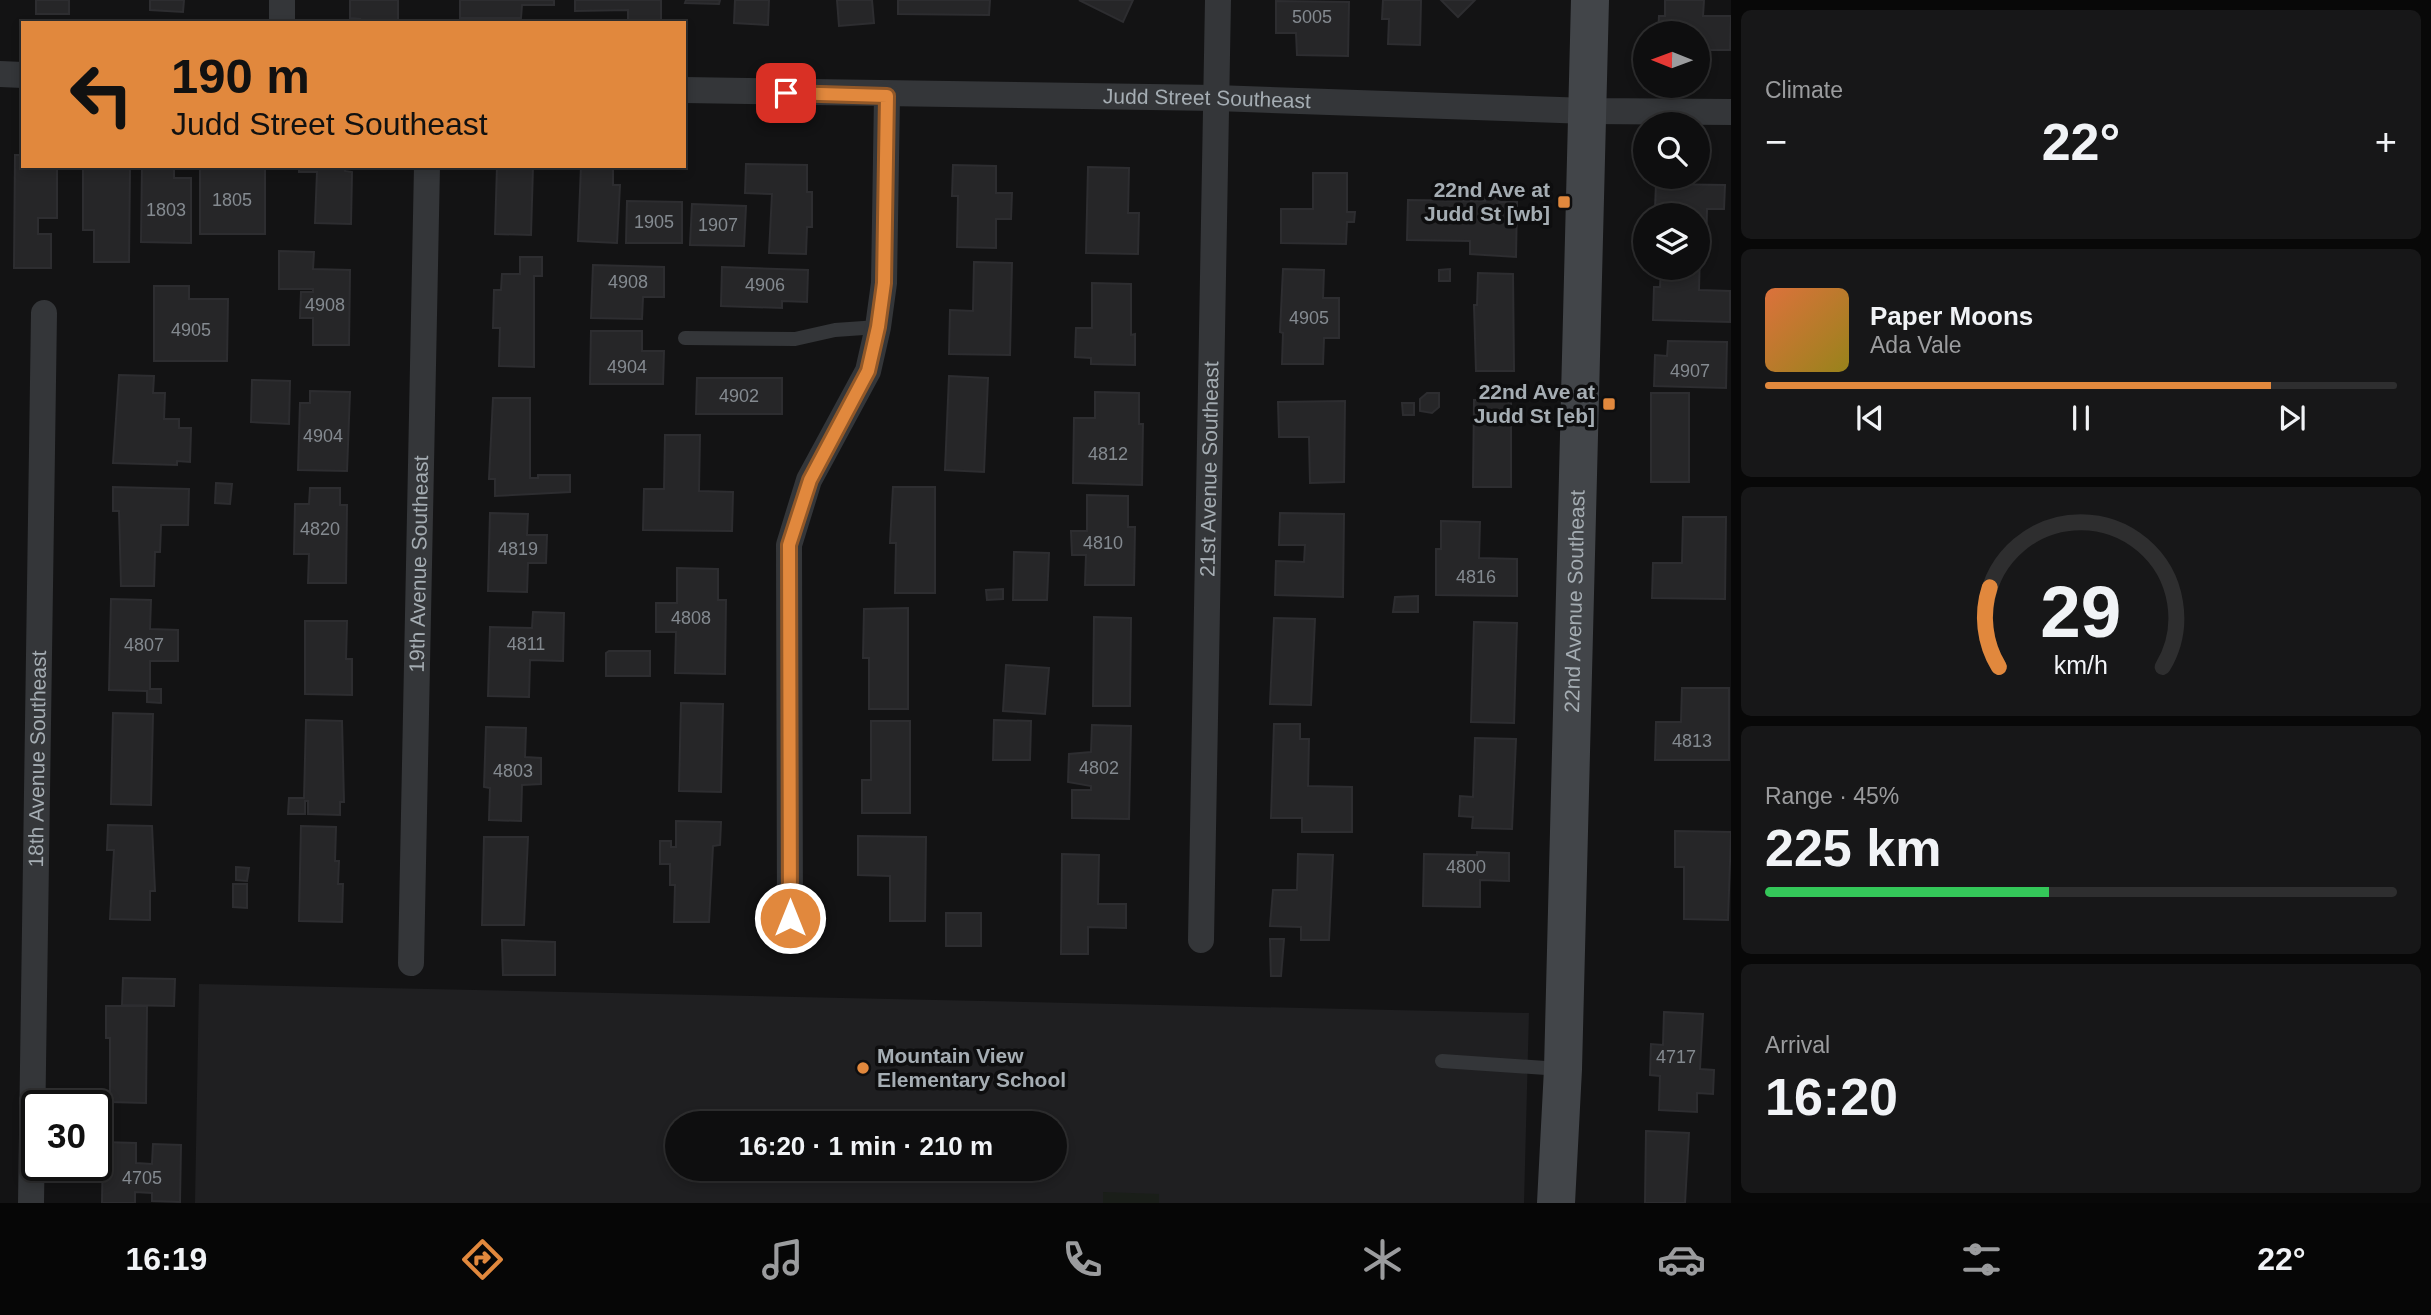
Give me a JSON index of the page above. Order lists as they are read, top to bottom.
{
  "streets": {
    "street": [
      "Judd Street Southeast",
      "21st Avenue Southeast",
      "19th Avenue Southeast",
      "22nd Avenue Southeast",
      "18th Avenue Southeast"
    ]
  },
  "crossings": [
    ["Judd Street Southeast", "21st Avenue Southeast"],
    ["Judd Street Southeast", "22nd Avenue Southeast"]
  ],
  "places": {
    "transit": ["22nd Ave at Judd St [wb]", "22nd Ave at Judd St [eb]"],
    "other": ["Mountain View Elementary School"]
  },
  "house_numbers": [
    "5005",
    "1805",
    "1803",
    "1905",
    "1907",
    "4908",
    "4906",
    "4908",
    "4905",
    "4905",
    "4904",
    "4907",
    "4902",
    "4904",
    "4812",
    "4820",
    "4810",
    "4819",
    "4816",
    "4808",
    "4811",
    "4807",
    "4813",
    "4802",
    "4803",
    "4800",
    "4717",
    "4705"
  ],
  "north": "left",
  "page": {
    "tile": [
      "Climate",
      ["Range · 45%", "225 km"],
      ["Arrival", "16:20"]
    ],
    "turn": ["190 m", "Judd Street Southeast"],
    "heat": ["−", "22°", "+"],
    "song": ["Paper Moons", "Ada Vale"],
    "limit": "30",
    "trip": "16:20 · 1 min · 210 m",
    "tabs": ["16:19", "22°"],
    "gauge": ["29", "km/h"]
  }
}
